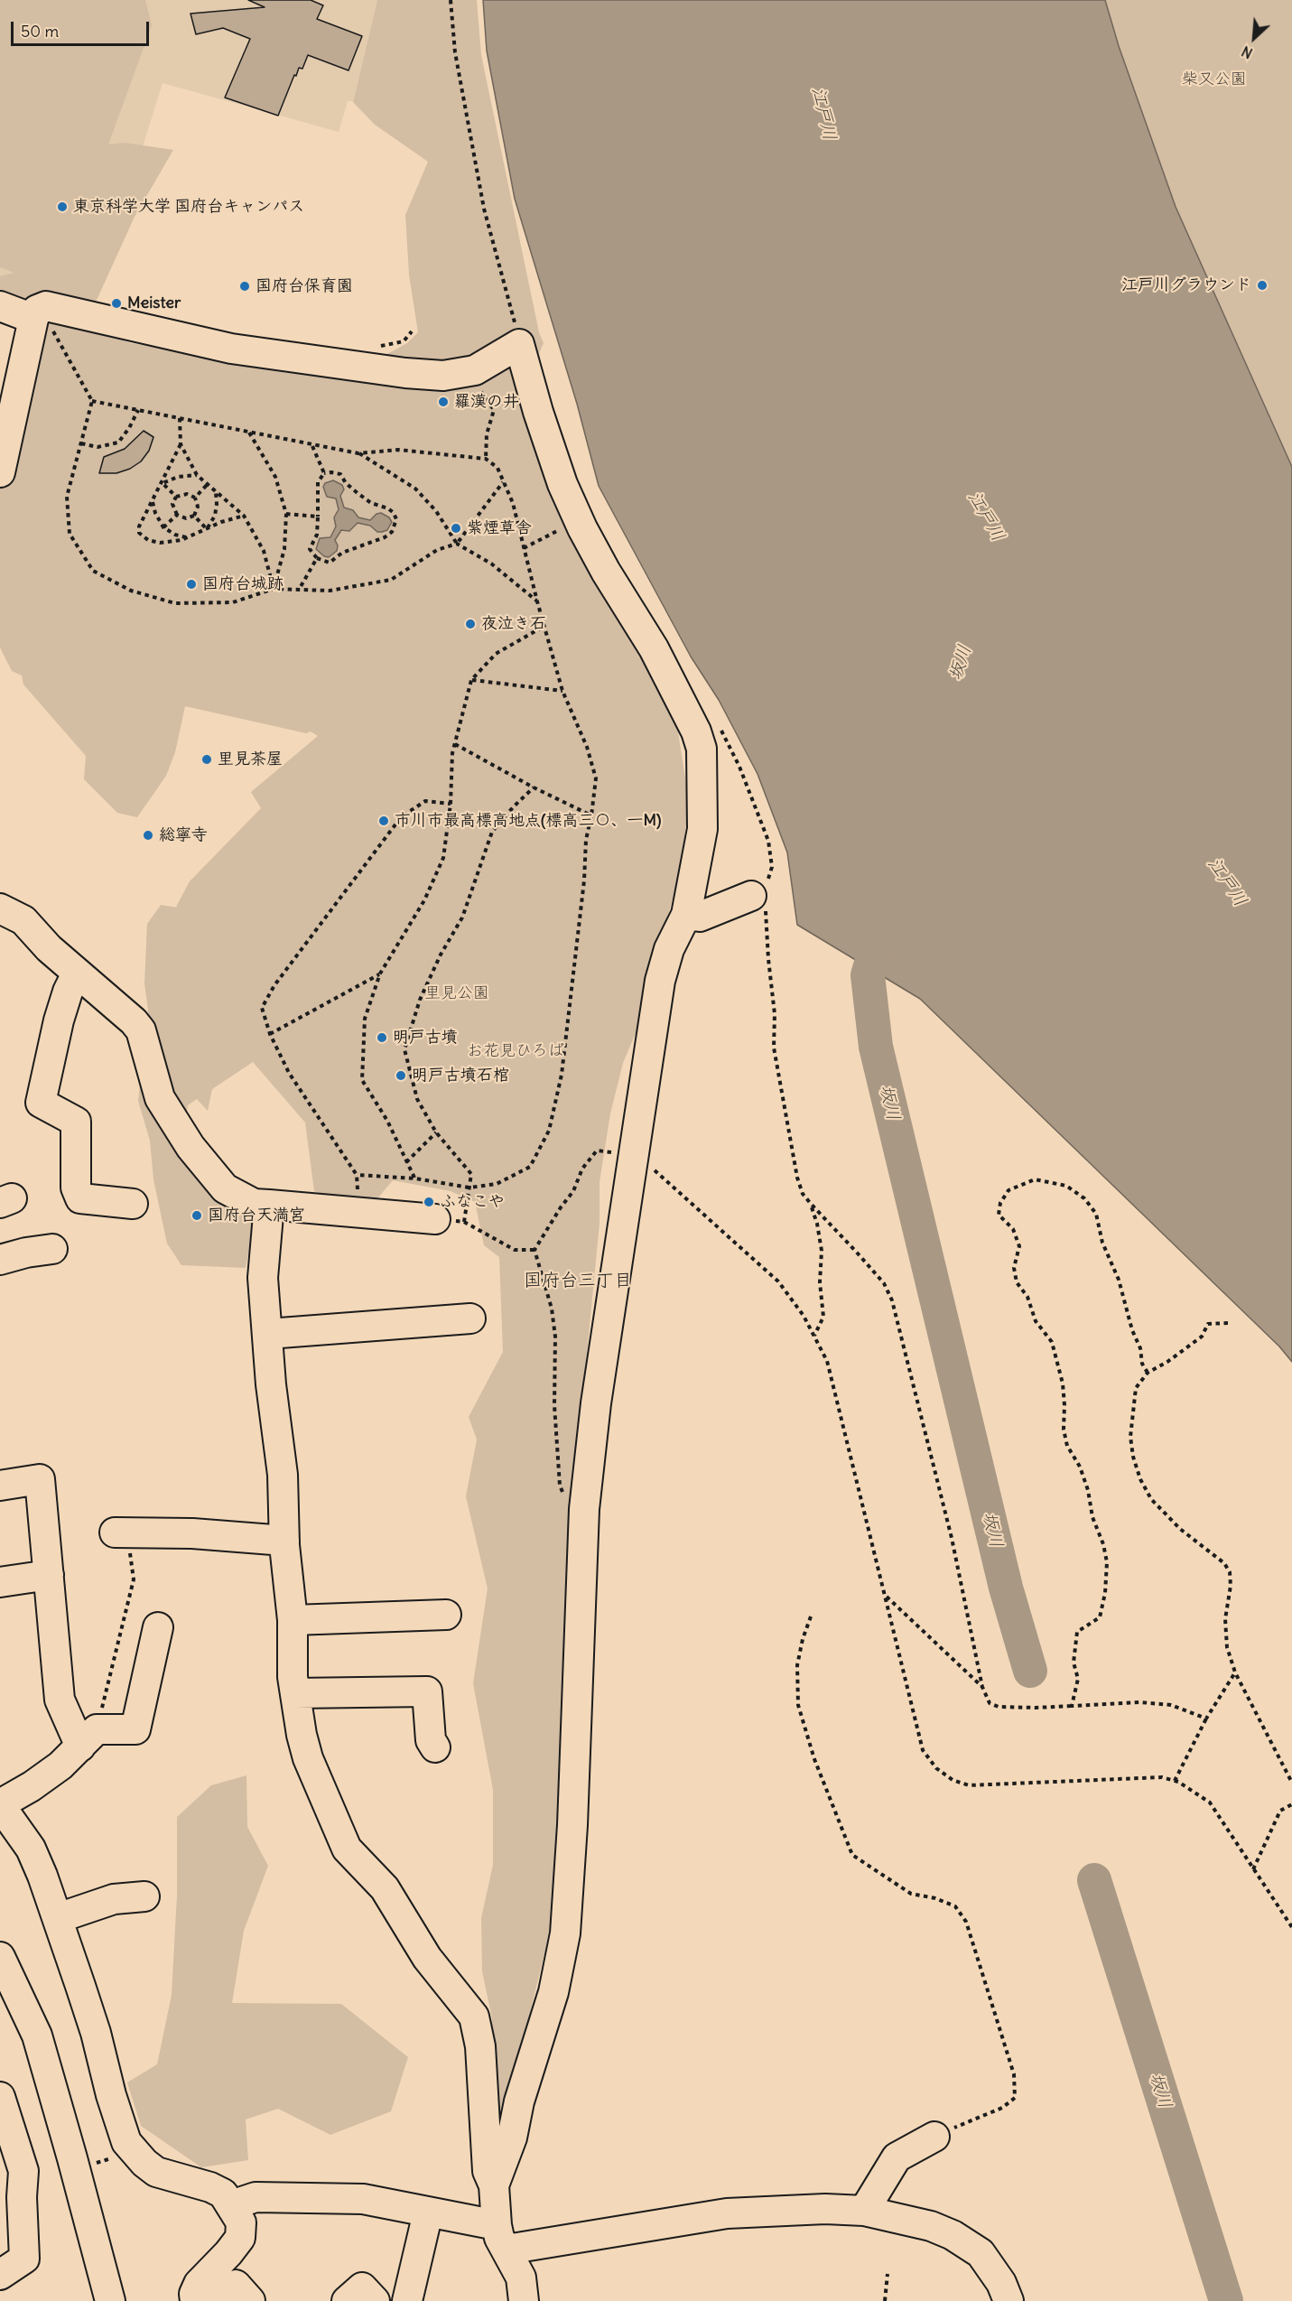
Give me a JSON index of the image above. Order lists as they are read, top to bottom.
{
  "districts": ["国府台三丁目"],
  "water": ["江戸川", "坂川"],
  "parks": ["柴又公園", "里見公園", "お花見ひろば"],
  "places": [
    "東京科学大学 国府台キャンパス",
    "江戸川グラウンド",
    "国府台保育園",
    "Meister",
    "羅漢の井",
    "紫煙草舎",
    "国府台城跡",
    "夜泣き石",
    "里見茶屋",
    "市川市最高標高地点(標高三〇、一M)",
    "総寧寺",
    "明戸古墳",
    "明戸古墳石棺",
    "ふなこや",
    "国府台天満宮"
  ],
  "scale_bar": "50 m",
  "north": "bottom left"
}
